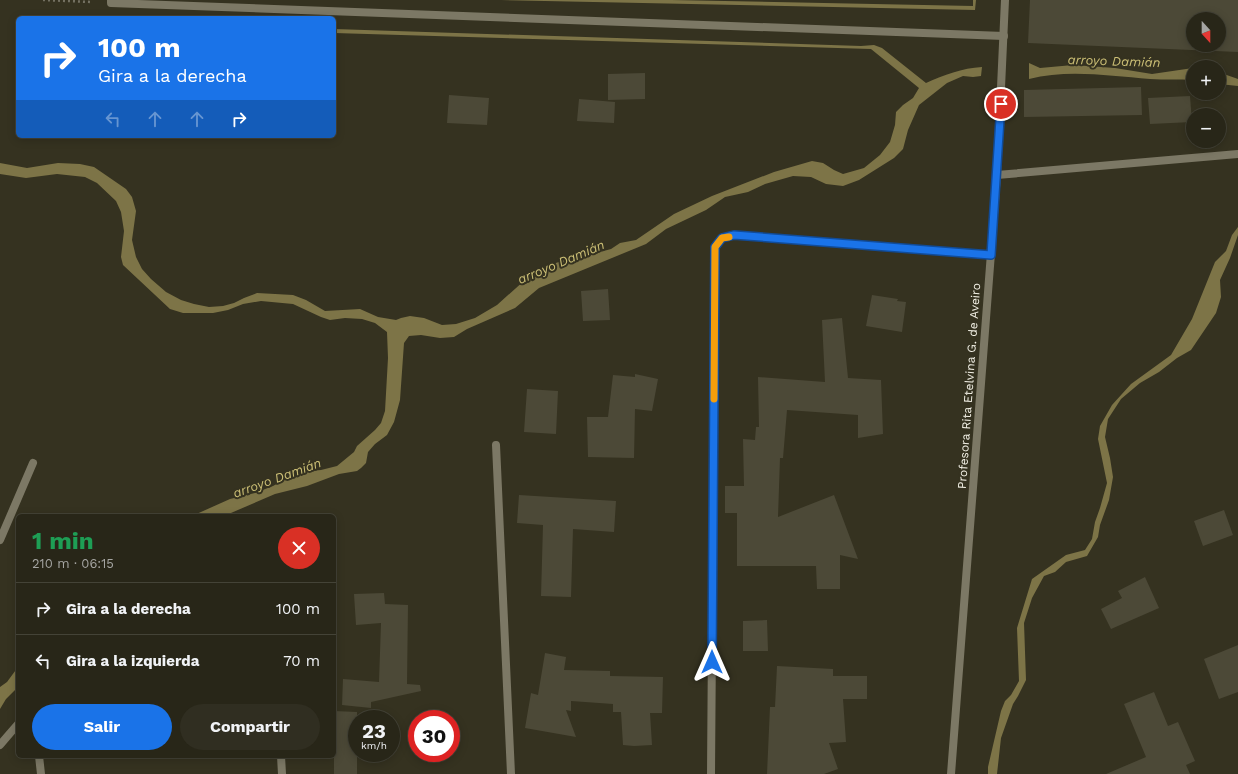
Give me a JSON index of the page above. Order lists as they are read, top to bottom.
{
  "streets": {
    "street": ["Profesora Rita Etelvina G. de Aveiro"]
  },
  "water": ["arroyo Damián"],
  "north": "bottom",
  "page": {
    "map_buttons": ["+", "−"],
    "turn": ["100 m", "Gira a la derecha"],
    "heading": ["1 min", "210 m · 06:15"],
    "list": [
      {
        "name": "Gira a la derecha",
        "value": "100 m"
      },
      {
        "name": "Gira a la izquierda",
        "value": "70 m"
      }
    ],
    "buttons": ["Salir", "Compartir"],
    "speed": "23 km/h",
    "limit": "30"
  }
}
